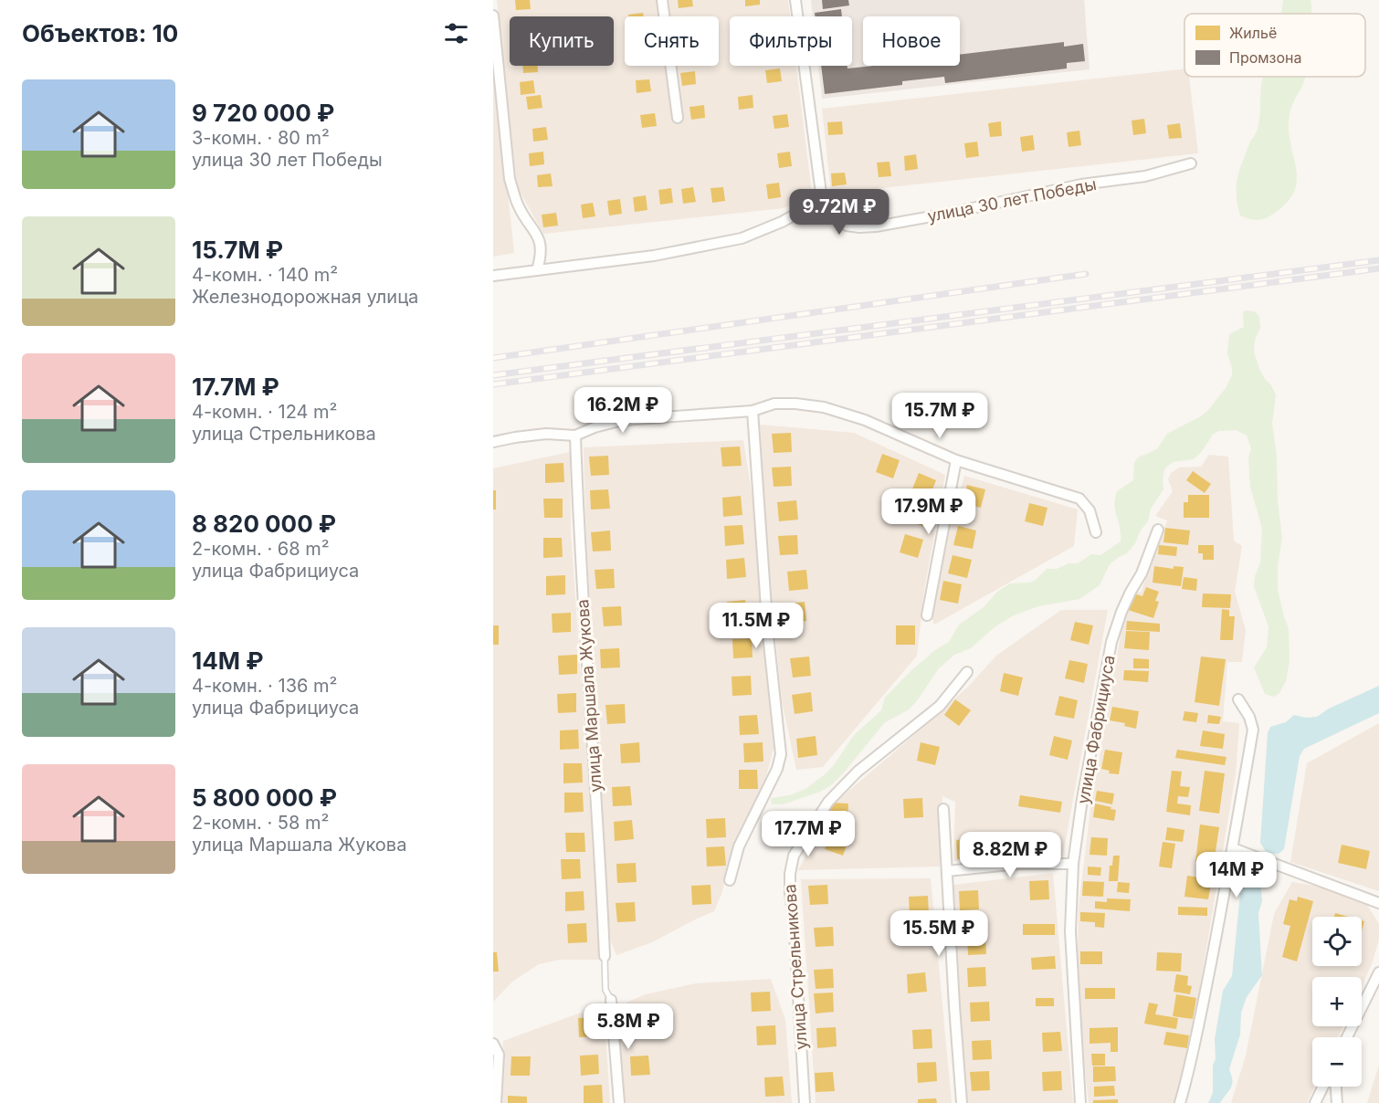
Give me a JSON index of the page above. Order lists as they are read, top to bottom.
{
  "streets": {
    "street": [
      "улица 30 лет Победы",
      "улица Маршала Жукова",
      "улица Фабрициуса",
      "улица Стрельникова"
    ]
  },
  "legend": ["Жильё", "Промзона"],
  "page": {
    "heading": "Объектов: 10",
    "chip": [
      "Купить",
      "Снять",
      "Фильтры",
      "Новое"
    ],
    "list": [
      {
        "name": "9 720 000 ₽",
        "note": "3-комн. · 80 m² · улица 30 лет Победы"
      },
      {
        "name": "15.7M ₽",
        "note": "4-комн. · 140 m² · Железнодорожная улица"
      },
      {
        "name": "17.7M ₽",
        "note": "4-комн. · 124 m² · улица Стрельникова"
      },
      {
        "name": "8 820 000 ₽",
        "note": "2-комн. · 68 m² · улица Фабрициуса"
      },
      {
        "name": "14M ₽",
        "note": "4-комн. · 136 m² · улица Фабрициуса"
      },
      {
        "name": "5 800 000 ₽",
        "note": "2-комн. · 58 m² · улица Маршала Жукова"
      }
    ],
    "price": [
      "9.72M ₽",
      "16.2M ₽",
      "15.7M ₽",
      "17.9M ₽",
      "11.5M ₽",
      "17.7M ₽",
      "8.82M ₽",
      "14M ₽",
      "15.5M ₽",
      "5.8M ₽"
    ],
    "map_buttons": ["+", "−"]
  }
}
